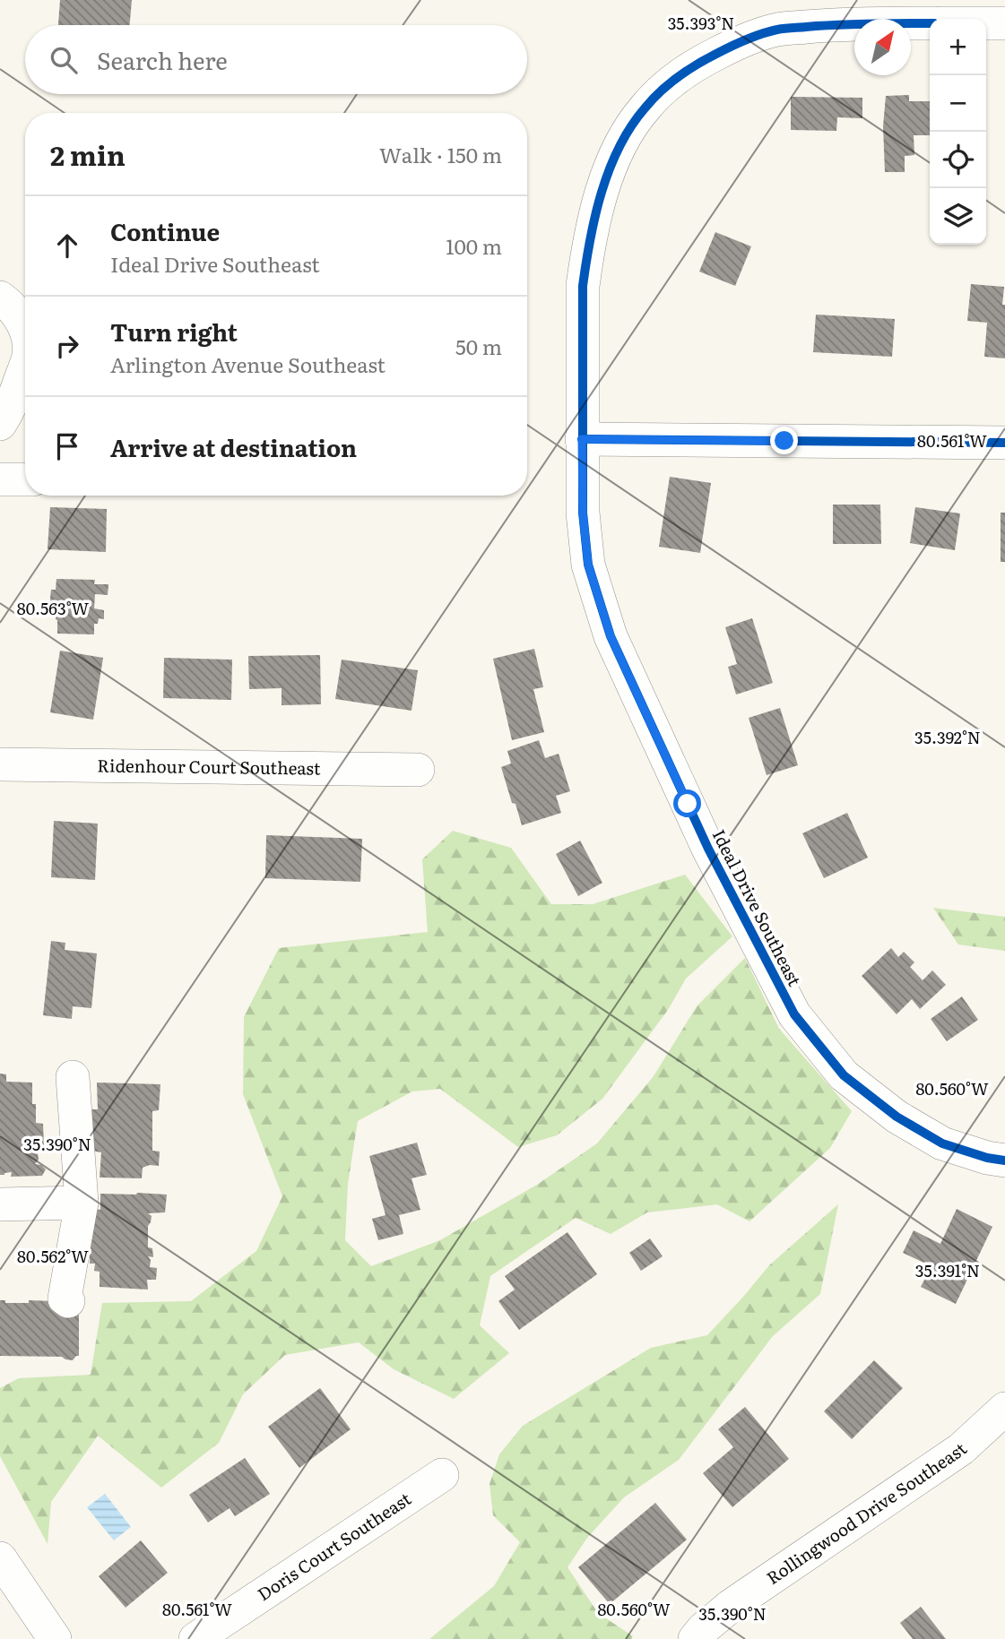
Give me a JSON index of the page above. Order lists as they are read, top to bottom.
{
  "streets": {
    "street": [
      "Ridenhour Court Southeast",
      "Ideal Drive Southeast",
      "Rollingwood Drive Southeast",
      "Doris Court Southeast"
    ]
  },
  "north": "top right",
  "page": {
    "map_buttons": ["+", "−"],
    "search": "Search here",
    "heading": ["2 min", "Walk · 150 m"],
    "list": [
      ["Continue", "Ideal Drive Southeast", "100 m"],
      ["Turn right", "Arlington Avenue Southeast", "50 m"],
      "Arrive at destination"
    ]
  },
  "coordinates": [
    "35.393°N",
    "80.561°W",
    "80.563°W",
    "35.392°N",
    "80.560°W",
    "35.390°N",
    "80.562°W",
    "35.391°N"
  ]
}
